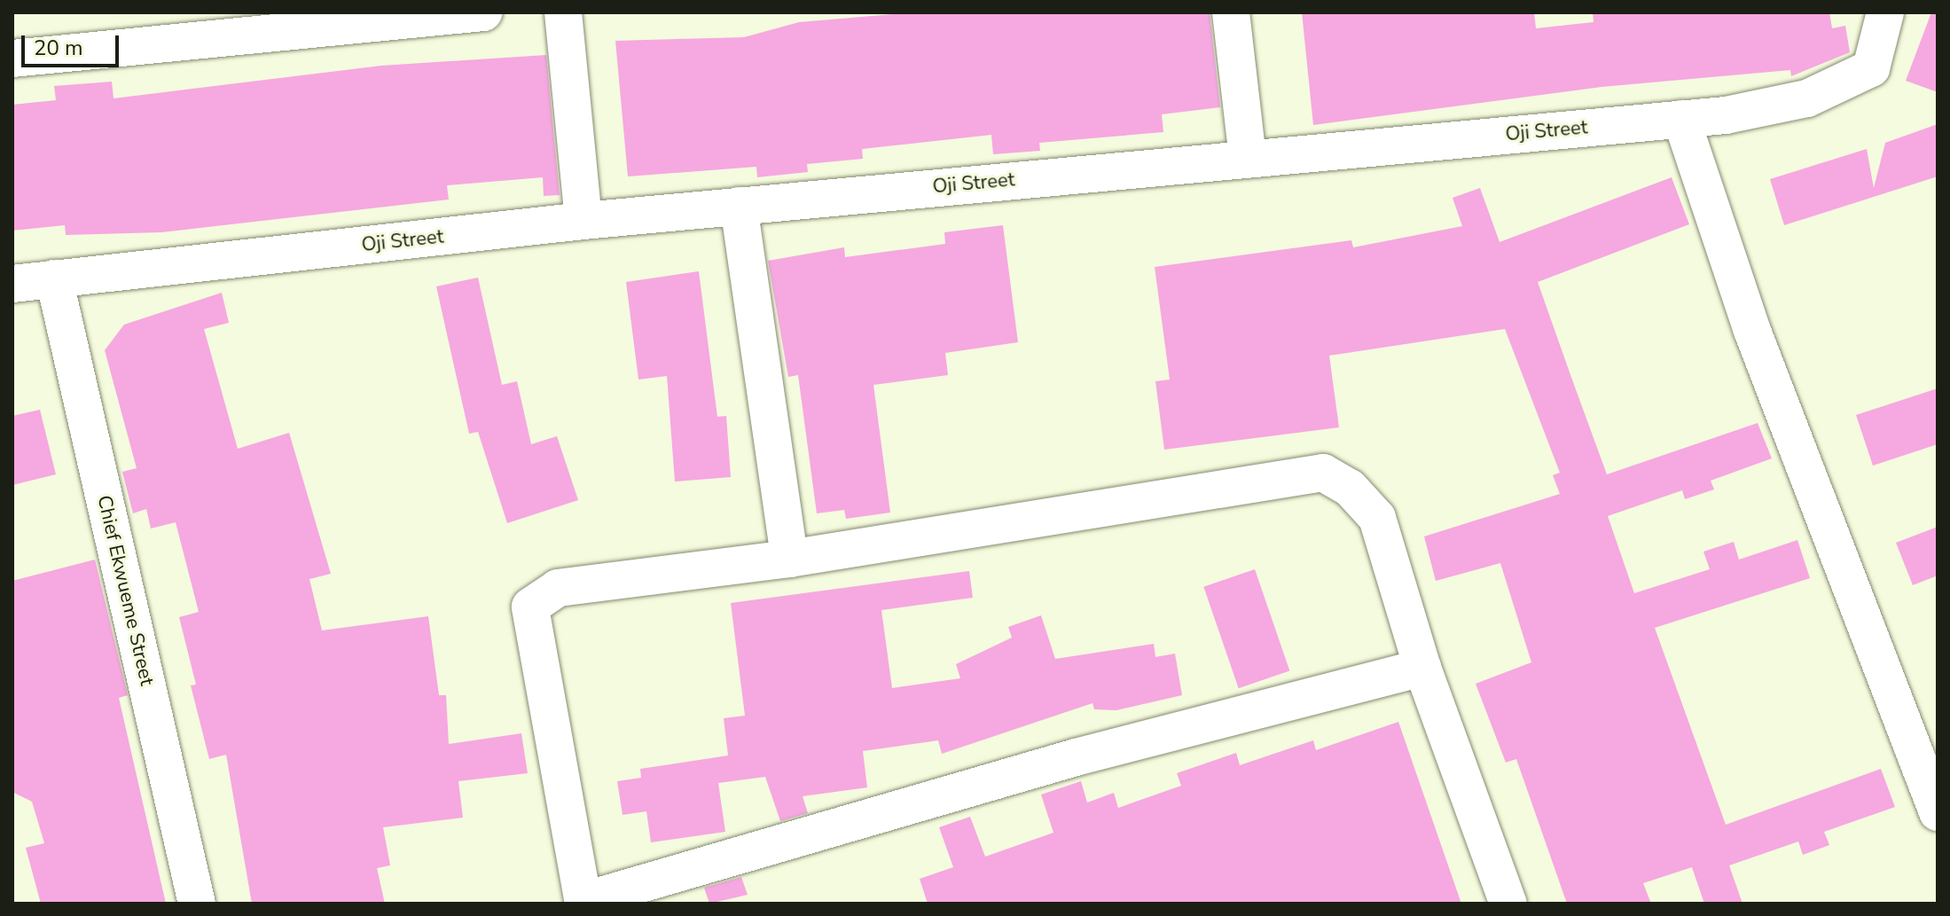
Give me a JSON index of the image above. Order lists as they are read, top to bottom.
{
  "streets": {
    "street": ["Oji Street", "Chief Ekwueme Street"]
  },
  "crossings": [
    ["Oji Street", "Chief Ekwueme Street"]
  ],
  "scale_bar": "20 m"
}
